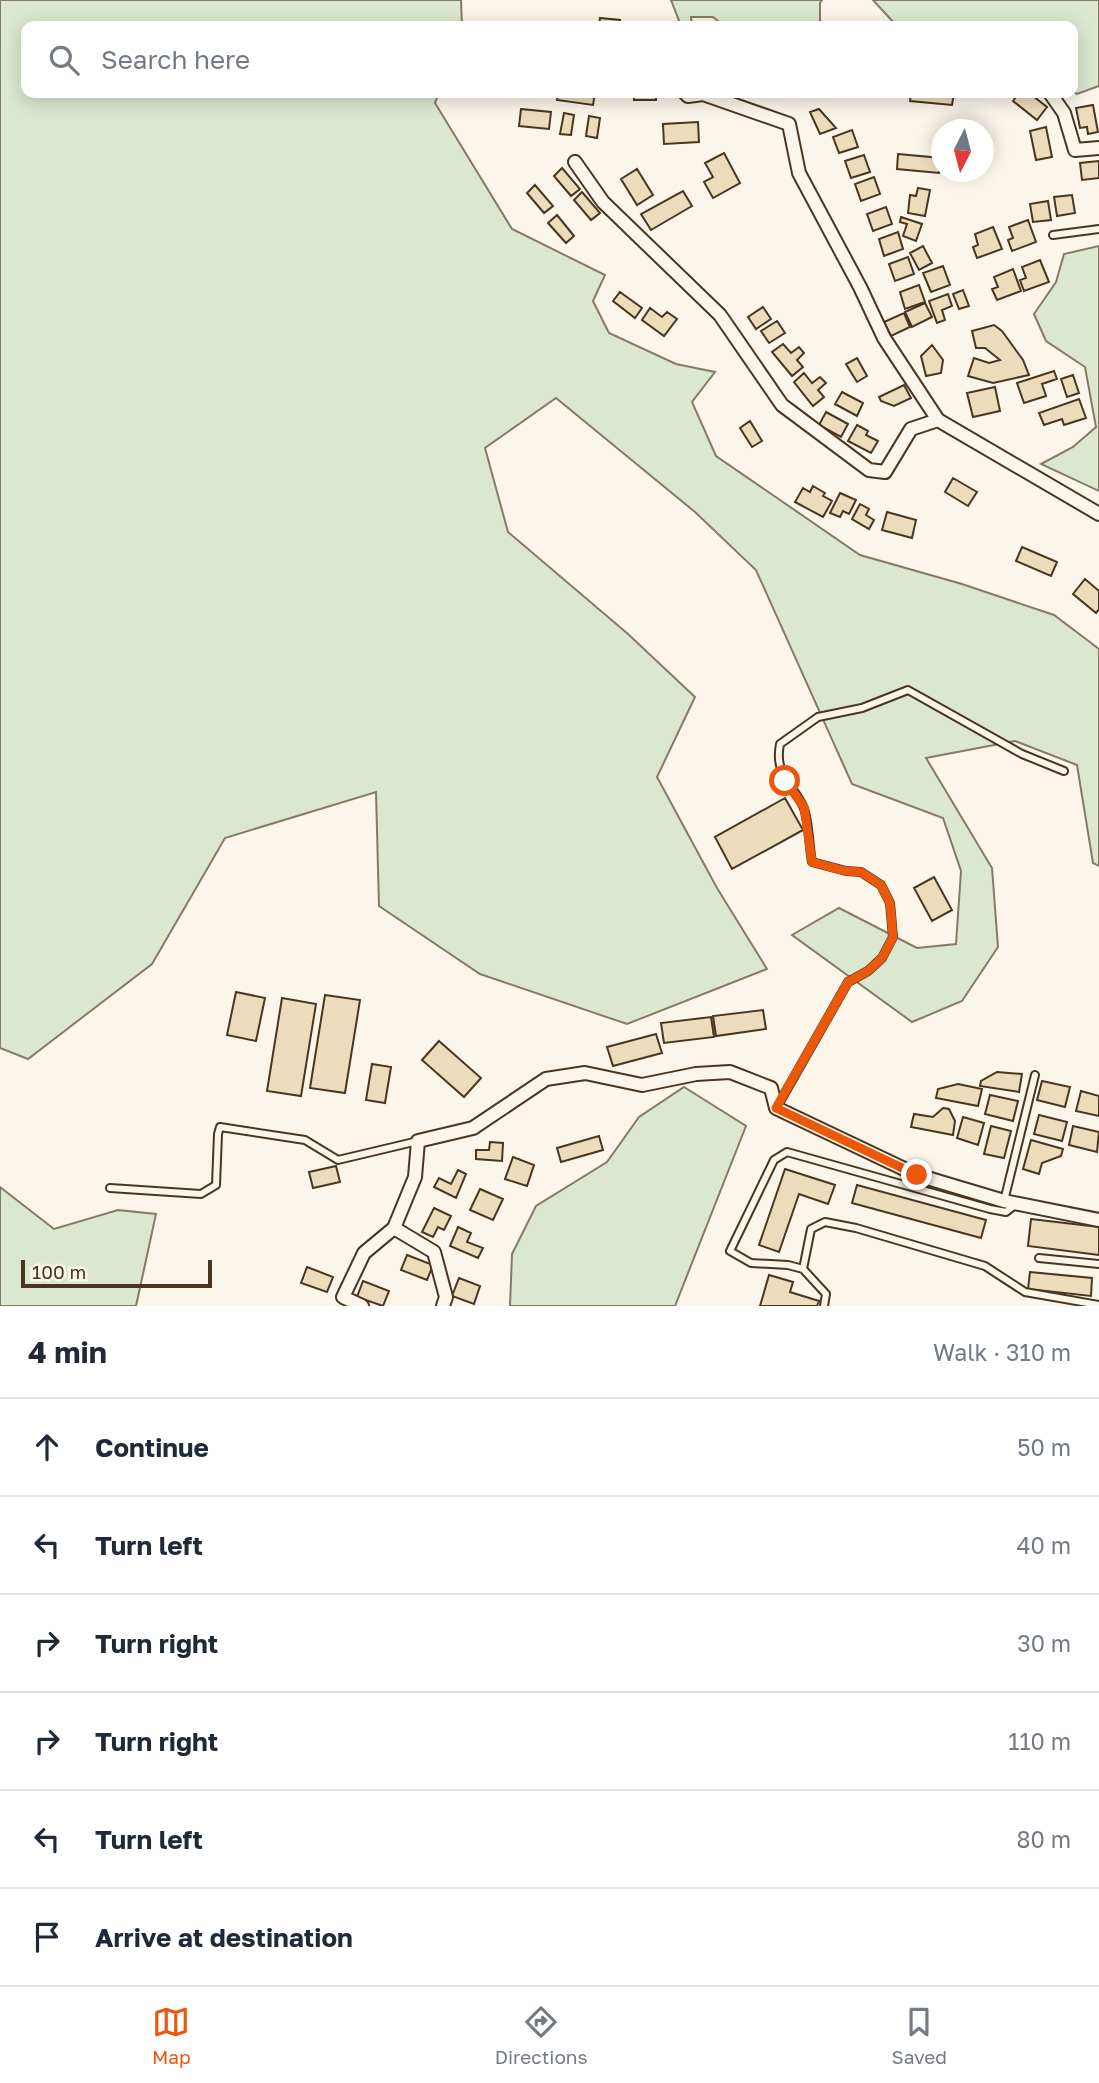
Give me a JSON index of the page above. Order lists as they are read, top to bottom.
{
  "scale_bar": "100 m",
  "north": "bottom",
  "page": {
    "search": "Search here",
    "scale": "100 m",
    "heading": ["4 min", "Walk · 310 m"],
    "list": [
      ["Continue", "50 m"],
      ["Turn left", "40 m"],
      ["Turn right", "30 m"],
      ["Turn right", "110 m"],
      ["Turn left", "80 m"],
      "Arrive at destination"
    ],
    "nav": ["Map", "Directions", "Saved"]
  }
}
